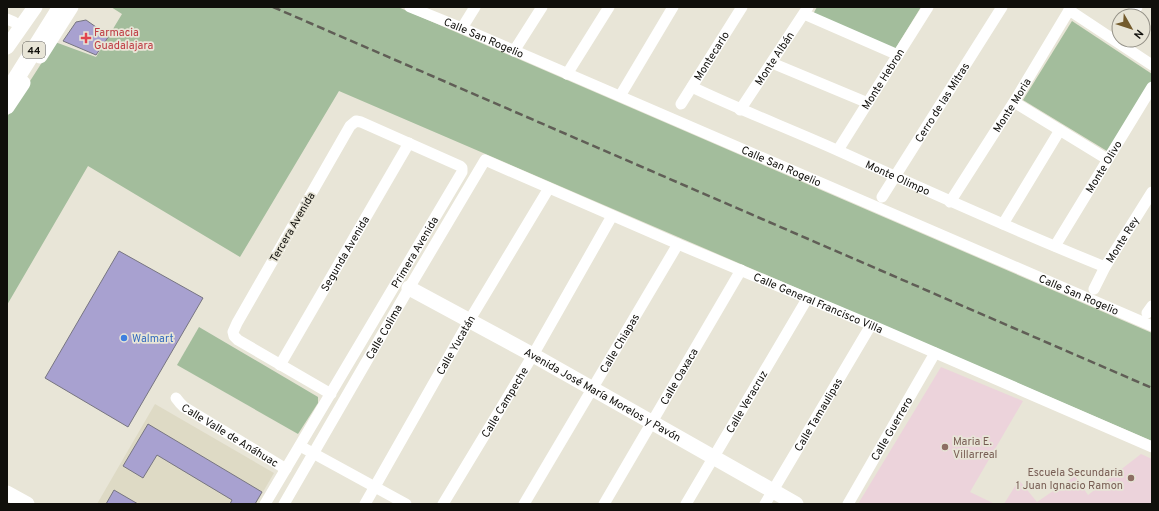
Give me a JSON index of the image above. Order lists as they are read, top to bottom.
{
  "streets": {
    "main road": ["44"],
    "street": [
      "Calle San Rogelio",
      "Montecarlo",
      "Monte Albán",
      "Monte Hebron",
      "Cerro de las Mitras",
      "Monte Moria",
      "Monte Olivo",
      "Monte Olimpo",
      "Tercera Avenida",
      "Monte Rey",
      "Primera Avenida",
      "Segunda Avenida",
      "Calle General Francisco Villa",
      "Calle Colima",
      "Calle Chiapas",
      "Calle Yucatán",
      "Calle Oaxaca",
      "Avenida José María Morelos y Pavón",
      "Calle Veracruz",
      "Calle Campeche",
      "Calle Tamaulipas",
      "Calle Guerrero",
      "Calle Valle de Anáhuac"
    ]
  },
  "crossings": [
    ["Montecarlo", "Monte Olimpo"],
    ["Monte Albán", "Monte Olimpo"],
    ["Monte Hebron", "Monte Olimpo"],
    ["Cerro de las Mitras", "Monte Olimpo"],
    ["Monte Moria", "Monte Olimpo"],
    ["Monte Olivo", "Monte Olimpo"],
    ["Monte Olimpo", "Monte Rey"],
    ["Tercera Avenida", "Primera Avenida"],
    ["Tercera Avenida", "Segunda Avenida"],
    ["Primera Avenida", "Segunda Avenida"],
    ["Primera Avenida", "Calle Valle de Anáhuac"],
    ["Calle General Francisco Villa", "Calle Colima"],
    ["Calle General Francisco Villa", "Calle Chiapas"],
    ["Calle General Francisco Villa", "Calle Yucatán"],
    ["Calle General Francisco Villa", "Calle Oaxaca"],
    ["Calle General Francisco Villa", "Calle Veracruz"],
    ["Calle General Francisco Villa", "Calle Campeche"],
    ["Calle General Francisco Villa", "Calle Tamaulipas"],
    ["Calle General Francisco Villa", "Calle Guerrero"],
    ["Calle Colima", "Avenida José María Morelos y Pavón"],
    ["Calle Chiapas", "Avenida José María Morelos y Pavón"],
    ["Calle Yucatán", "Avenida José María Morelos y Pavón"],
    ["Calle Oaxaca", "Avenida José María Morelos y Pavón"],
    ["Avenida José María Morelos y Pavón", "Calle Veracruz"],
    ["Avenida José María Morelos y Pavón", "Calle Campeche"],
    ["Avenida José María Morelos y Pavón", "Calle Tamaulipas"]
  ],
  "places": {
    "health": ["Farmacia Guadalajara"],
    "other": ["Walmart", "Maria E. Villarreal", "Escuela Secundaria 1 Juan Ignacio Ramon"]
  },
  "north": "bottom right"
}
